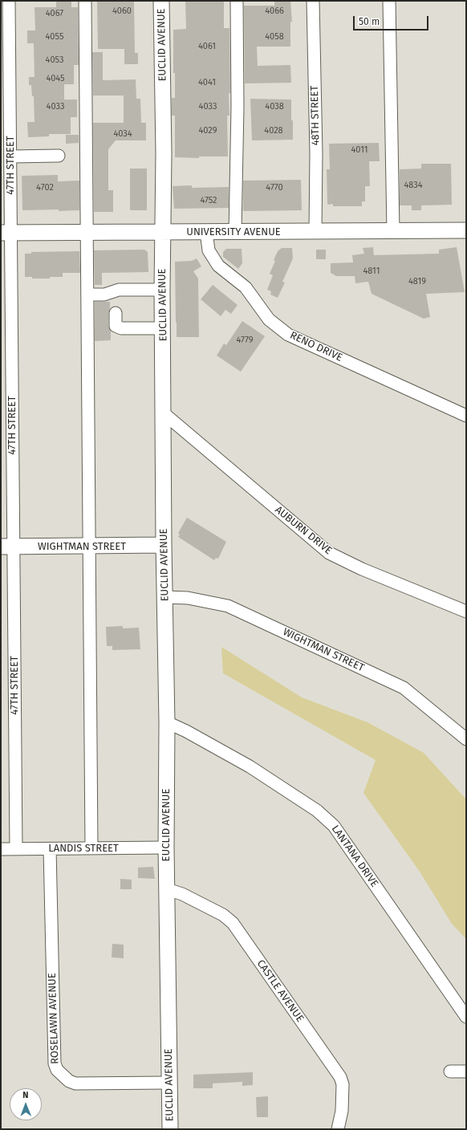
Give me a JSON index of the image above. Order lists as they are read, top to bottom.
{
  "streets": {
    "main road": ["EUCLID AVENUE", "UNIVERSITY AVENUE", "WIGHTMAN STREET"],
    "street": [
      "48TH STREET",
      "47TH STREET",
      "RENO DRIVE",
      "AUBURN DRIVE",
      "LANDIS STREET",
      "LANTANA DRIVE",
      "CASTLE AVENUE",
      "ROSELAWN AVENUE"
    ]
  },
  "crossings": [
    ["EUCLID AVENUE", "UNIVERSITY AVENUE"],
    ["EUCLID AVENUE", "AUBURN DRIVE"],
    ["EUCLID AVENUE", "WIGHTMAN STREET"],
    ["EUCLID AVENUE", "LANDIS STREET"],
    ["EUCLID AVENUE", "LANTANA DRIVE"],
    ["EUCLID AVENUE", "CASTLE AVENUE"],
    ["EUCLID AVENUE", "ROSELAWN AVENUE"],
    ["48TH STREET", "UNIVERSITY AVENUE"],
    ["47TH STREET", "UNIVERSITY AVENUE"],
    ["47TH STREET", "WIGHTMAN STREET"],
    ["47TH STREET", "LANDIS STREET"],
    ["UNIVERSITY AVENUE", "RENO DRIVE"],
    ["LANDIS STREET", "ROSELAWN AVENUE"]
  ],
  "house_numbers": [
    "4060",
    "4066",
    "4067",
    "4055",
    "4058",
    "4061",
    "4053",
    "4045",
    "4041",
    "4033",
    "4033",
    "4038",
    "4029",
    "4028",
    "4034",
    "4011",
    "4834",
    "4702",
    "4770",
    "4752",
    "4811",
    "4819",
    "4779"
  ],
  "scale_bar": "50 m",
  "north": "top"
}
